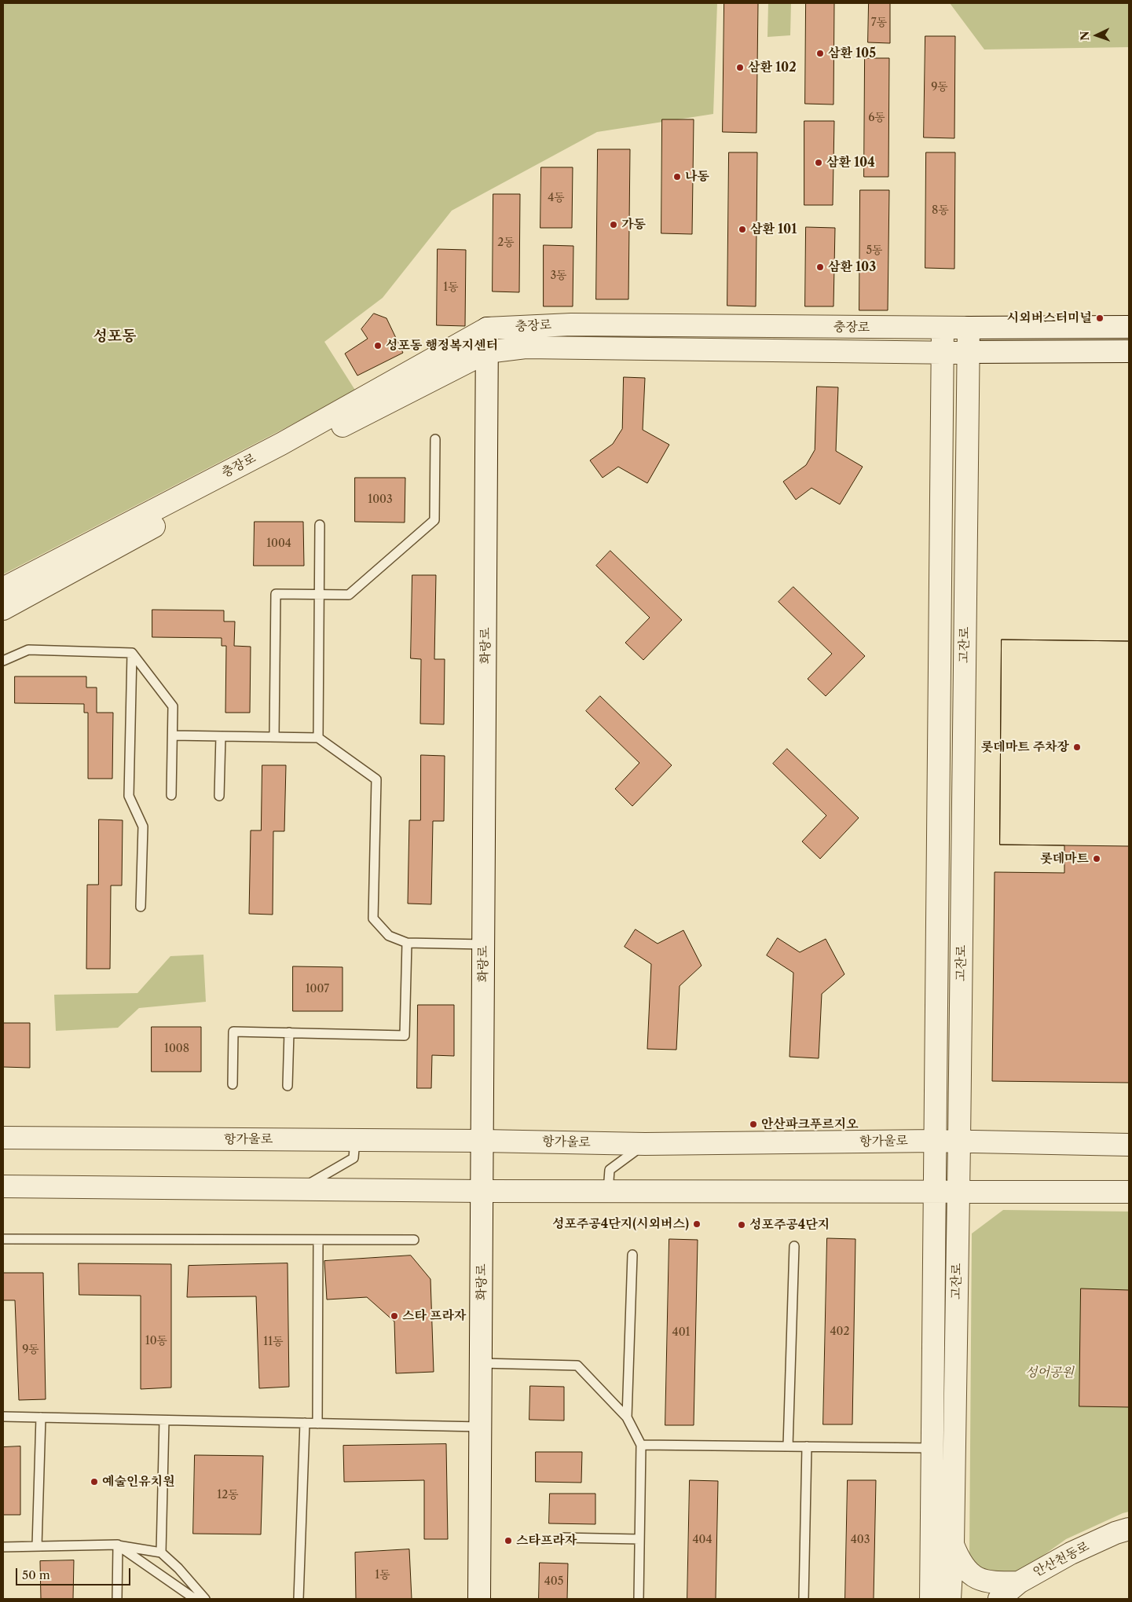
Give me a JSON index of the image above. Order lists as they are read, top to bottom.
{
  "streets": {
    "street": [
      "충장로",
      "고잔로",
      "화랑로",
      "항가울로",
      "안산천동로"
    ]
  },
  "crossings": [
    ["충장로", "고잔로"],
    ["충장로", "화랑로"],
    ["고잔로", "항가울로"],
    ["화랑로", "항가울로"]
  ],
  "districts": ["성포동"],
  "parks": ["성어공원"],
  "places": [
    "삼환 105",
    "삼환 102",
    "삼환 104",
    "나동",
    "가동",
    "삼환 101",
    "삼환 103",
    "시외버스터미널",
    "성포동 행정복지센터",
    "롯데마트 주차장",
    "롯데마트",
    "안산파크푸르지오",
    "성포주공4단지(시외버스)",
    "성포주공4단지",
    "스타 프라자",
    "예술인유치원",
    "스타프라자"
  ],
  "house_numbers": [
    "7동",
    "9동",
    "6동",
    "4동",
    "8동",
    "2동",
    "5동",
    "3동",
    "1동",
    "1003",
    "1004",
    "1007",
    "1008",
    "402",
    "401",
    "10동",
    "11동",
    "9동",
    "12동",
    "404",
    "403",
    "1동",
    "405"
  ],
  "scale_bar": "50 m",
  "north": "left"
}
